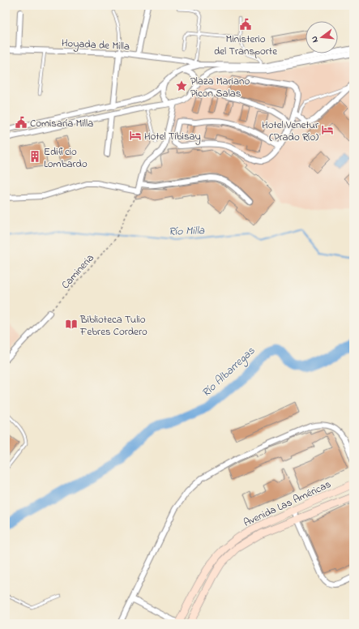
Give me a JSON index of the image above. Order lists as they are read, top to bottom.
{
  "streets": {
    "street": ["Hoyada de Milla", "Avenida Las Américas"],
    "path": ["Camineria"]
  },
  "water": ["Río Milla", "Río Albarregas"],
  "places": {
    "public building": ["Ministerio del Transporte", "Comisaría Milla"],
    "place": ["Plaza Mariano Picon Salas"],
    "hotel": ["Hotel Venetur (Prado Río)", "Hotel Tibisay"],
    "building": ["Edificio Lombardo"],
    "library": ["Biblioteca Tulio Febres Cordero"]
  },
  "north": "left"
}
